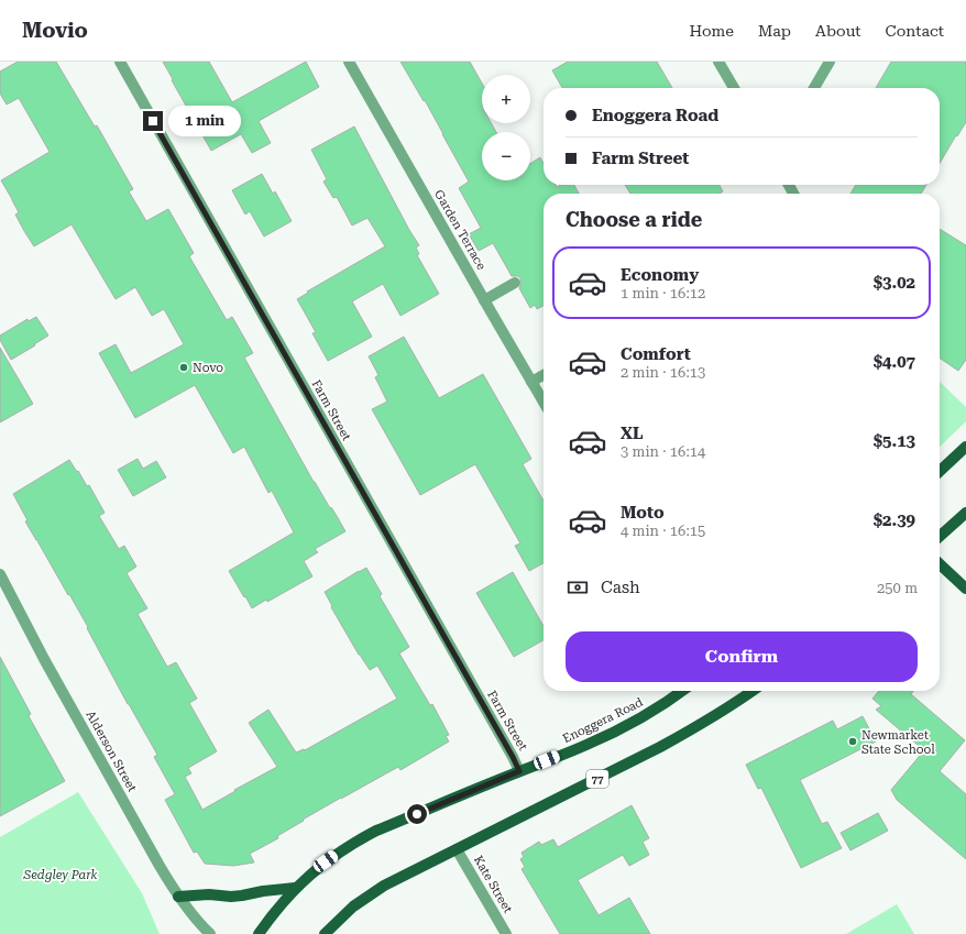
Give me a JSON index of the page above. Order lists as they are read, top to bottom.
{
  "streets": {
    "main road": ["Enoggera Road", "77"],
    "street": [
      "Garden Terrace",
      "Farm Street",
      "Alderson Street",
      "Kate Street"
    ]
  },
  "crossings": [
    ["Farm Street", "Enoggera Road"],
    ["77", "Kate Street"]
  ],
  "parks": ["Sedgley Park"],
  "places": ["Novo", "Newmarket State School"],
  "page": {
    "header": "Movio",
    "nav": [
      "Home",
      "Map",
      "About",
      "Contact"
    ],
    "map_buttons": ["+", "−"],
    "banner": ["Enoggera Road", "Farm Street"],
    "bubble": "1 min",
    "heading": "Choose a ride",
    "list": [
      {
        "name": "Economy",
        "note": "1 min · 16:12",
        "value": "$3.02"
      },
      {
        "name": "Comfort",
        "note": "2 min · 16:13",
        "value": "$4.07"
      },
      {
        "name": "XL",
        "note": "3 min · 16:14",
        "value": "$5.13"
      },
      {
        "name": "Moto",
        "note": "4 min · 16:15",
        "value": "$2.39"
      }
    ],
    "pay": ["Cash", "250 m"],
    "buttons": "Confirm"
  }
}
